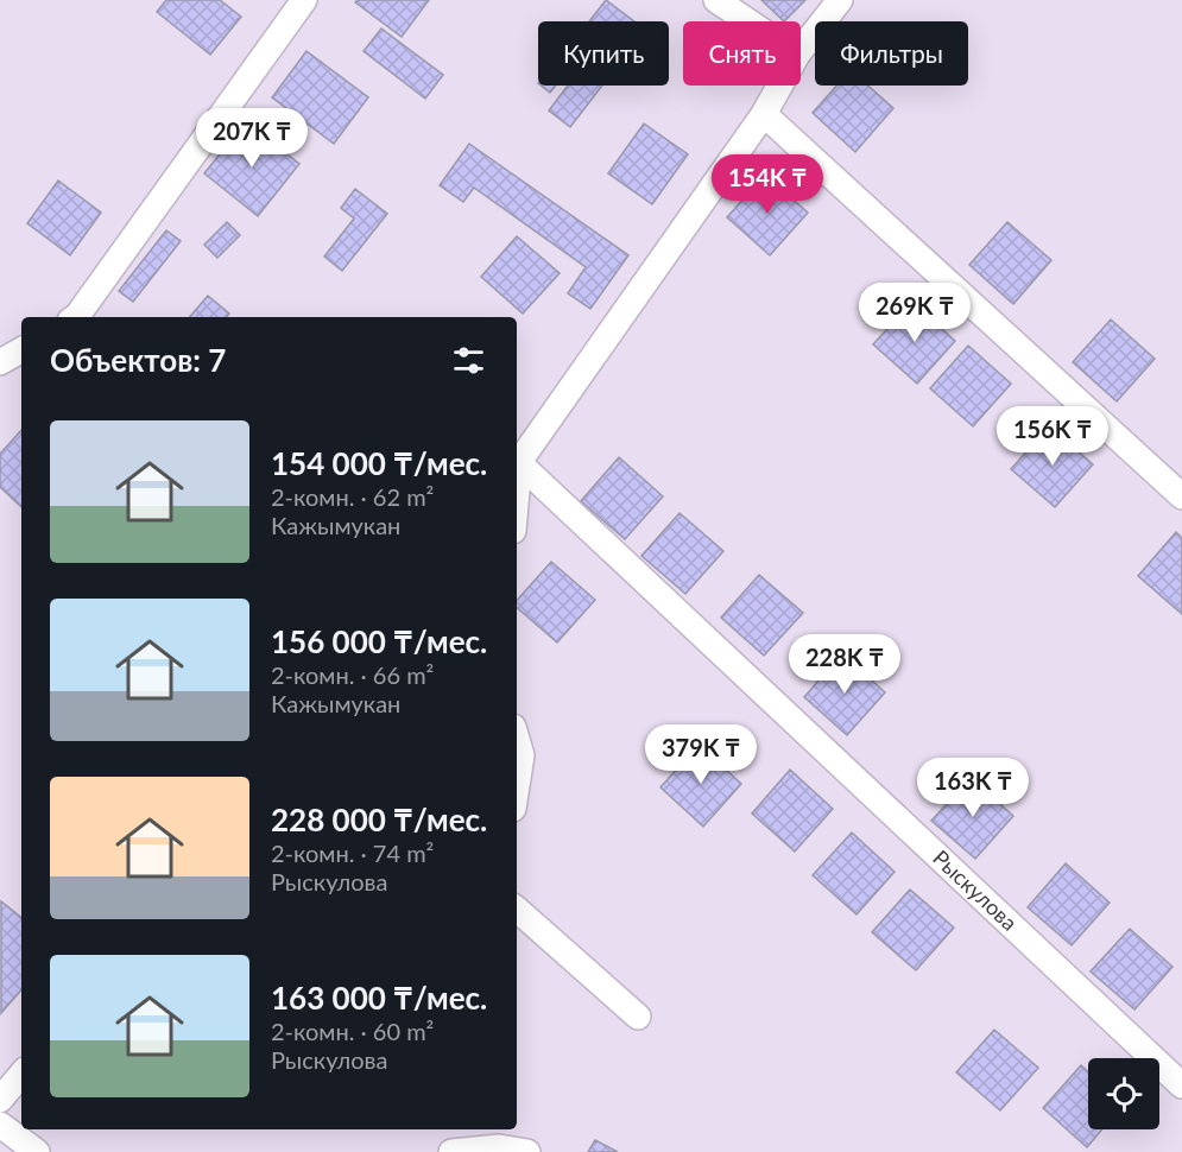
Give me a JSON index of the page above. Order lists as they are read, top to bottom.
{
  "streets": {
    "street": ["Рыскулова"]
  },
  "page": {
    "chip": ["Купить", "Снять", "Фильтры"],
    "price": [
      "207K ₸",
      "154K ₸",
      "269K ₸",
      "156K ₸",
      "228K ₸",
      "379K ₸",
      "163K ₸"
    ],
    "heading": "Объектов: 7",
    "list": [
      {
        "name": "154 000 ₸/мес.",
        "note": "2-комн. · 62 m² · Кажымукан"
      },
      {
        "name": "156 000 ₸/мес.",
        "note": "2-комн. · 66 m² · Кажымукан"
      },
      {
        "name": "228 000 ₸/мес.",
        "note": "2-комн. · 74 m² · Рыскулова"
      },
      {
        "name": "163 000 ₸/мес.",
        "note": "2-комн. · 60 m² · Рыскулова"
      }
    ]
  }
}
